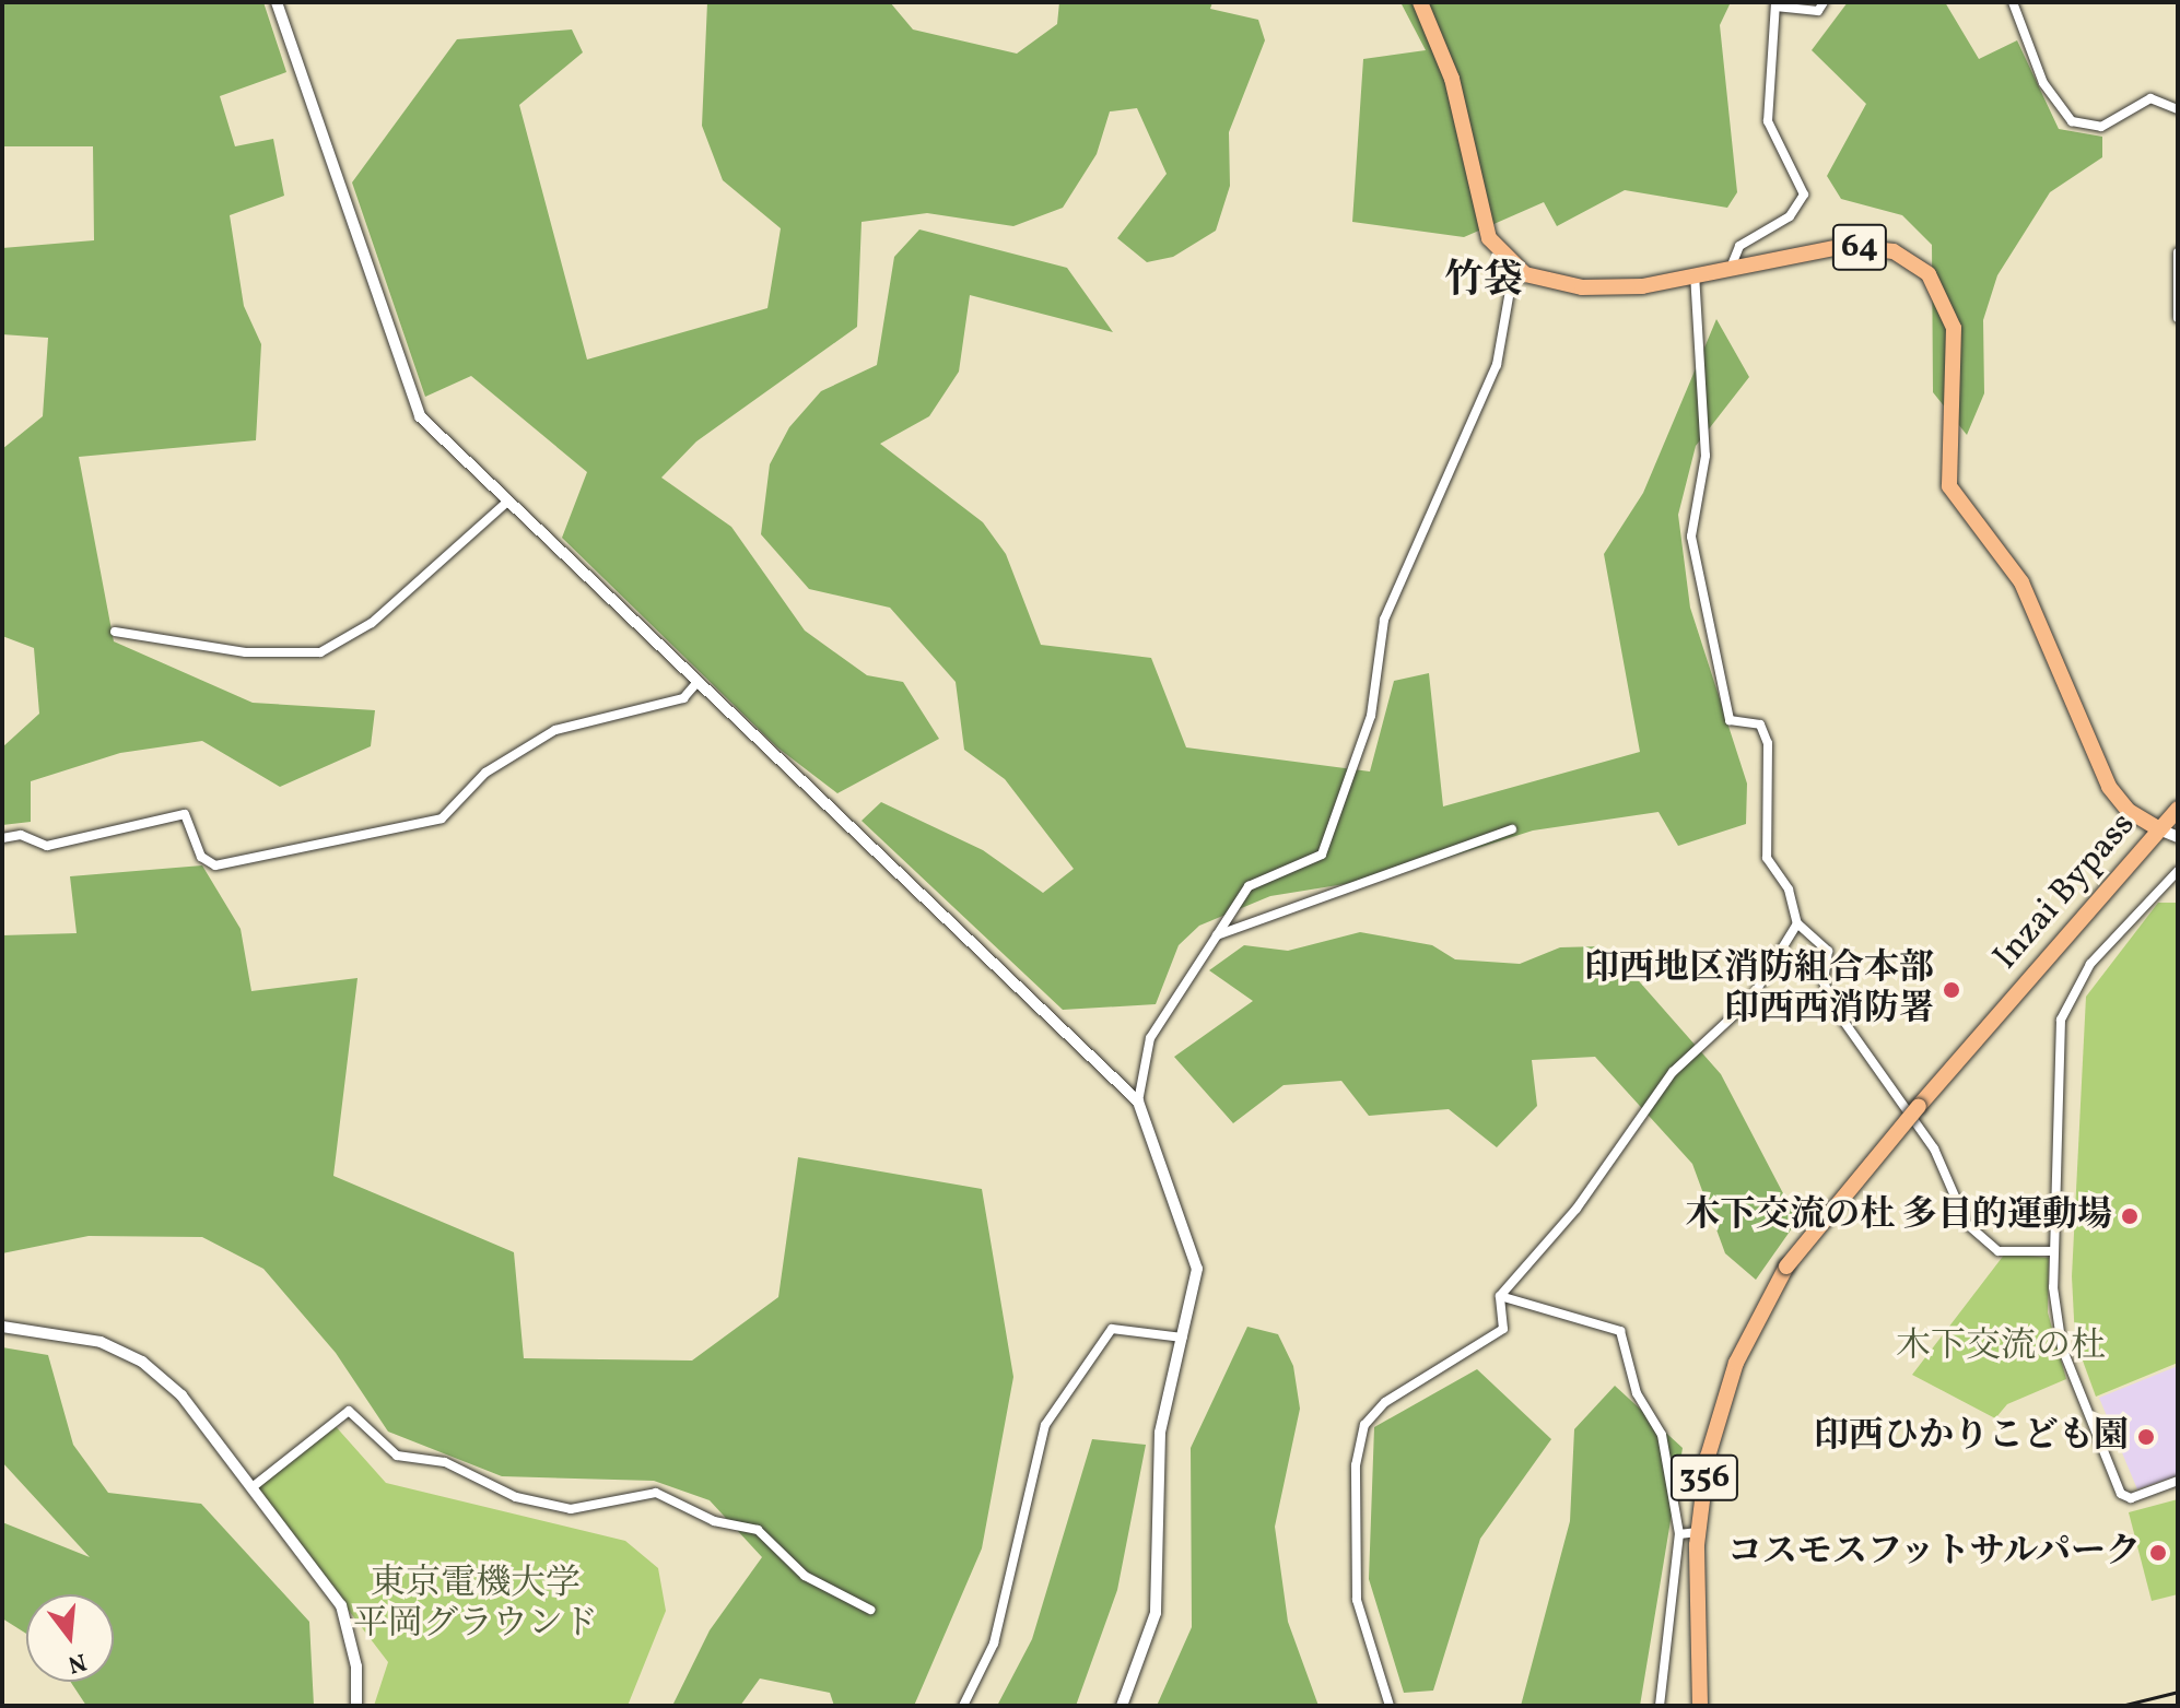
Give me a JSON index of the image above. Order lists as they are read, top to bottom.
{
  "streets": {
    "main road": ["64", "Inzai Bypass", "356"]
  },
  "crossings": [
    ["64", "Inzai Bypass"]
  ],
  "districts": ["竹袋"],
  "parks": ["木下交流の杜", "東京電機大学 平岡グラウンド"],
  "places": [
    "印西地区消防組合本部 印西西消防署",
    "木下交流の杜 多目的運動場",
    "印西ひかりこども園",
    "コスモスフットサルパーク"
  ],
  "north": "bottom"
}
